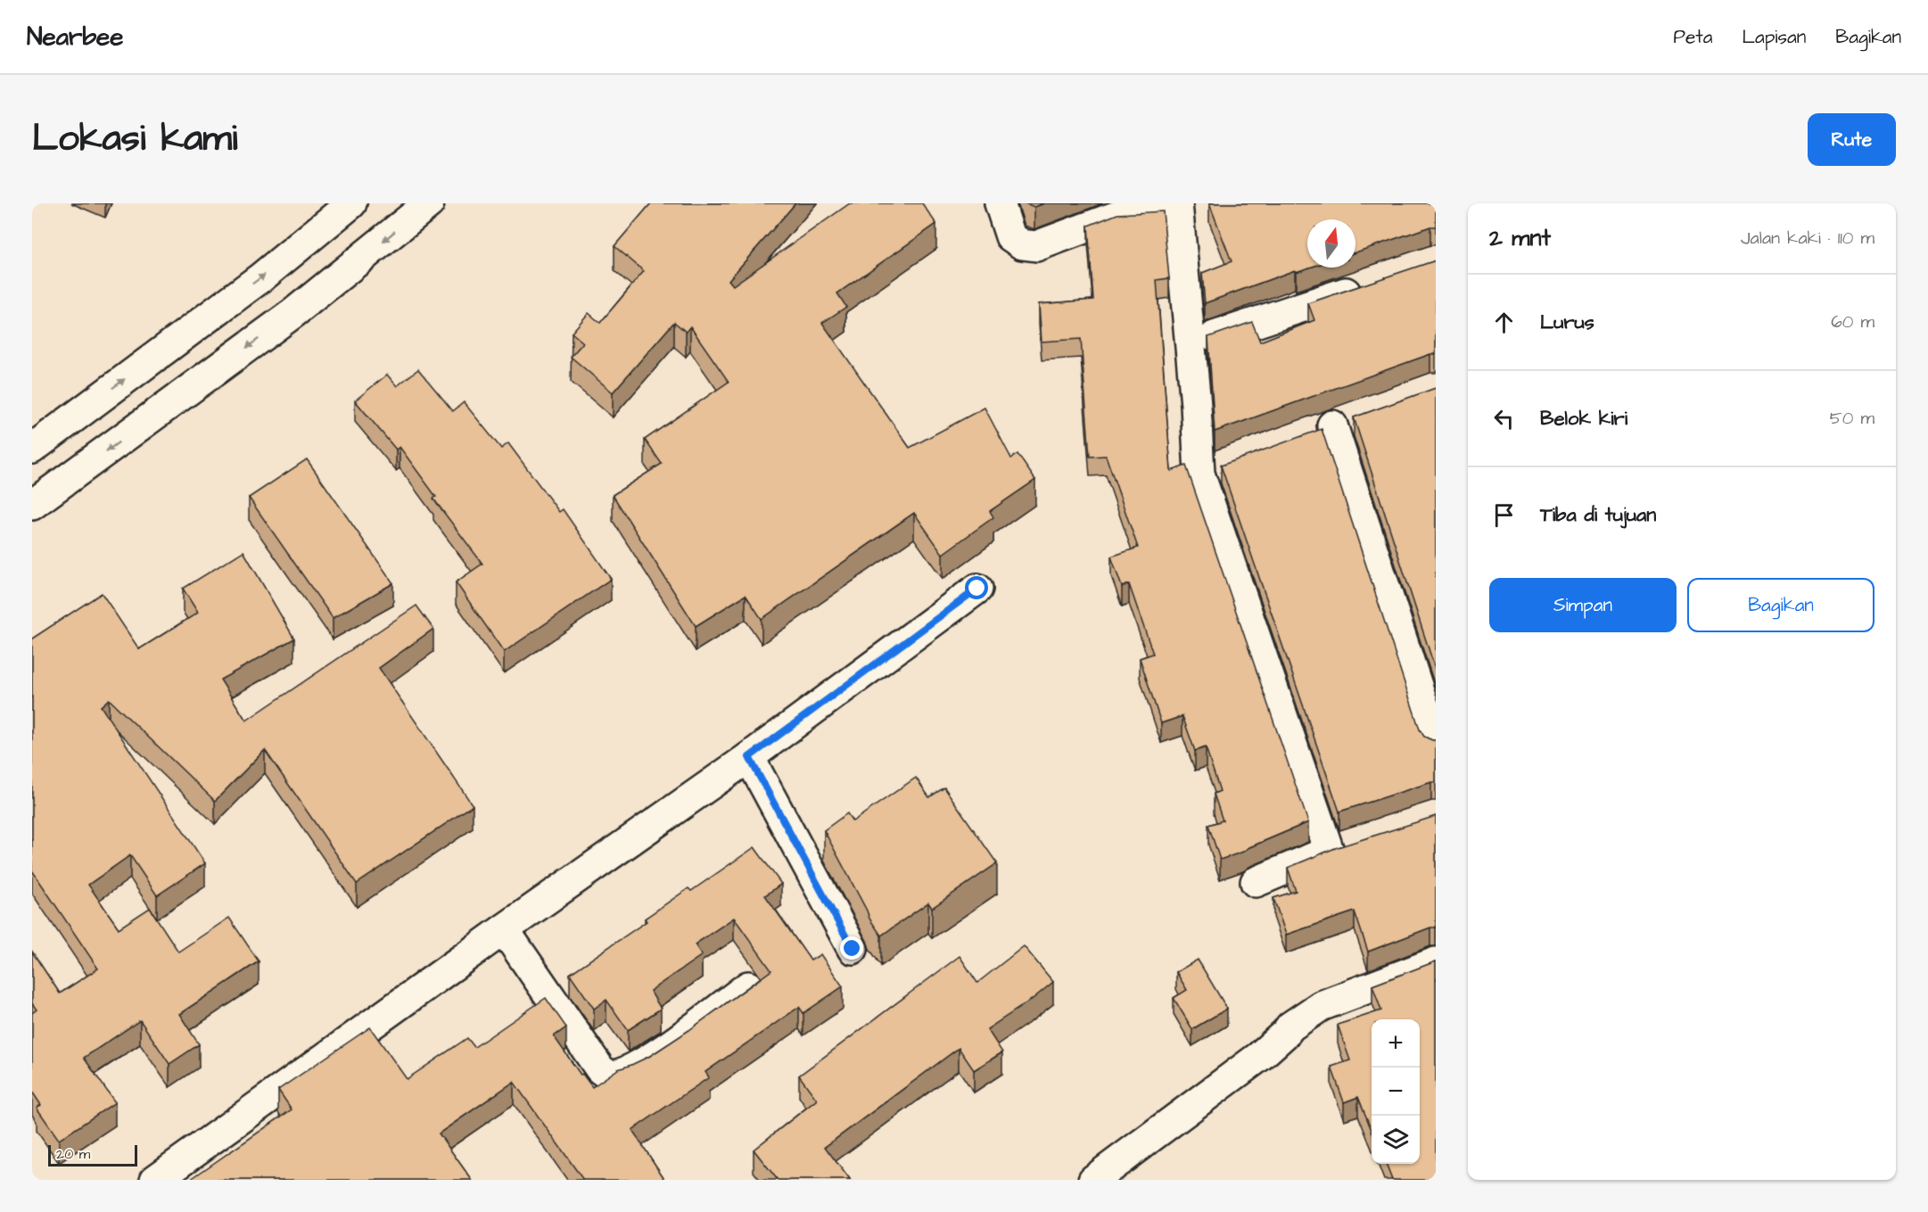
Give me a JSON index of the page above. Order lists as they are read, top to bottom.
{
  "scale_bar": "20 m",
  "north": "top",
  "page": {
    "header": "Nearbee",
    "nav": ["Peta", "Lapisan", "Bagikan"],
    "title": "Lokasi kami",
    "buttons": [
      "Rute",
      ["Simpan", "Bagikan"]
    ],
    "heading": ["2 mnt", "Jalan kaki · 110 m"],
    "list": [
      ["Lurus", "60 m"],
      ["Belok kiri", "50 m"],
      "Tiba di tujuan"
    ],
    "map_buttons": ["+", "−"],
    "scale": "20 m"
  }
}
